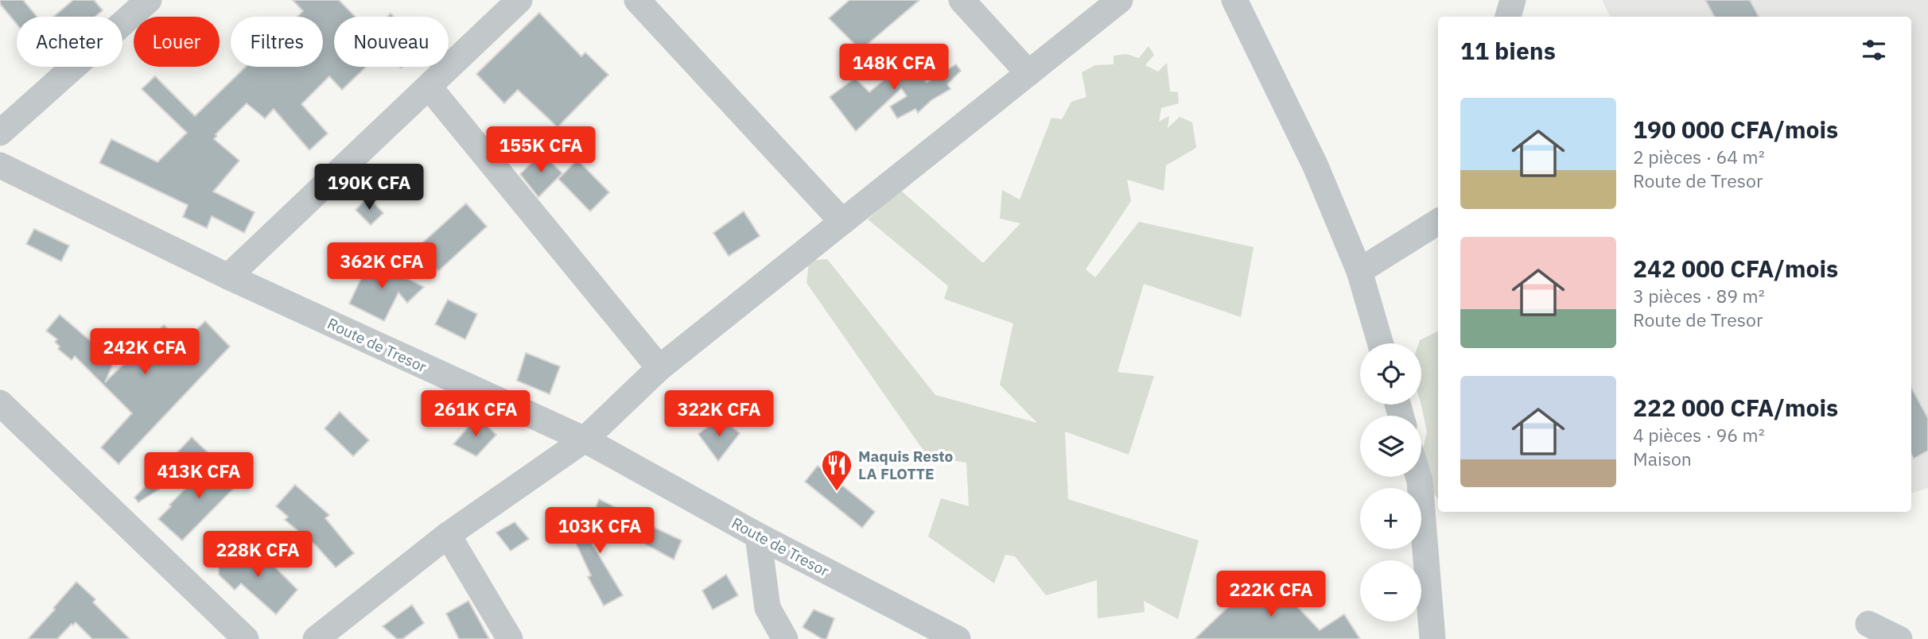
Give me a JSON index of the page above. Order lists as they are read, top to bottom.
{
  "streets": {
    "street": ["Route de Tresor"]
  },
  "places": {
    "restaurant": ["Maquis Resto LA FLOTTE"]
  },
  "page": {
    "chip": [
      "Acheter",
      "Louer",
      "Filtres",
      "Nouveau"
    ],
    "heading": "11 biens",
    "price": [
      "148K CFA",
      "155K CFA",
      "190K CFA",
      "362K CFA",
      "242K CFA",
      "261K CFA",
      "322K CFA",
      "413K CFA",
      "103K CFA",
      "228K CFA",
      "222K CFA"
    ],
    "list": [
      {
        "name": "190 000 CFA/mois",
        "note": "2 pièces · 64 m² · Route de Tresor"
      },
      {
        "name": "242 000 CFA/mois",
        "note": "3 pièces · 89 m² · Route de Tresor"
      },
      {
        "name": "222 000 CFA/mois",
        "note": "4 pièces · 96 m² · Maison"
      }
    ],
    "map_buttons": ["+", "−"]
  }
}
